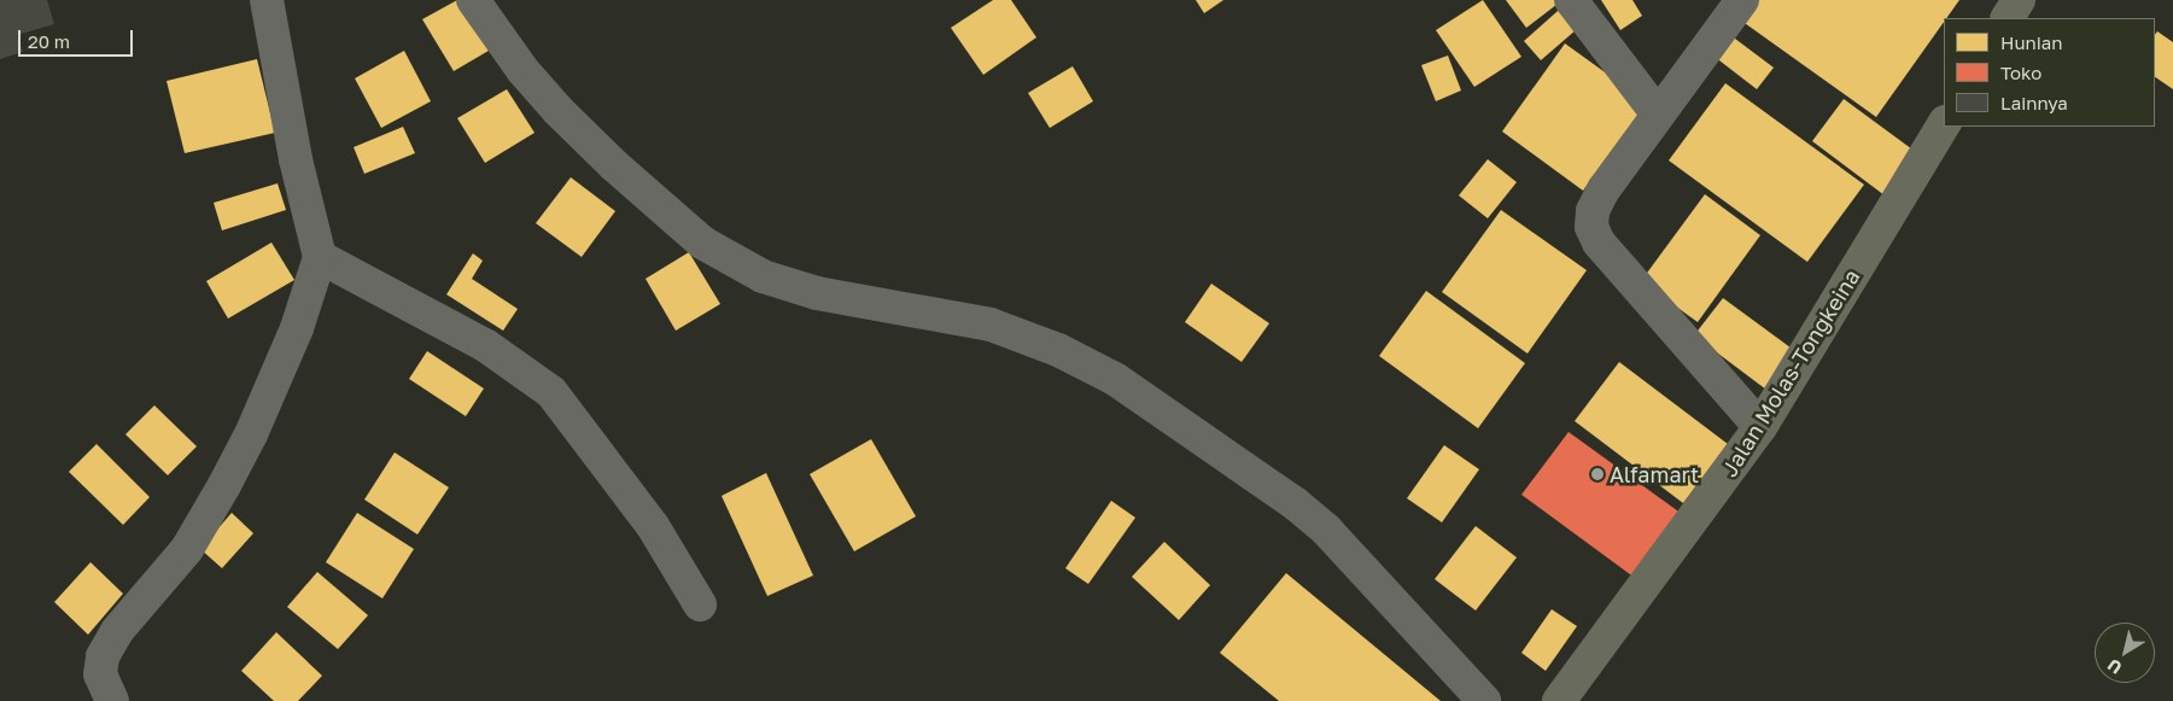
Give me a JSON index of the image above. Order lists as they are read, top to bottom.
{
  "streets": {
    "main road": ["Jalan Molas-Tongkeina"]
  },
  "places": ["Alfamart"],
  "legend": ["Hunian", "Toko", "Lainnya"],
  "scale_bar": "20 m",
  "north": "bottom left"
}
